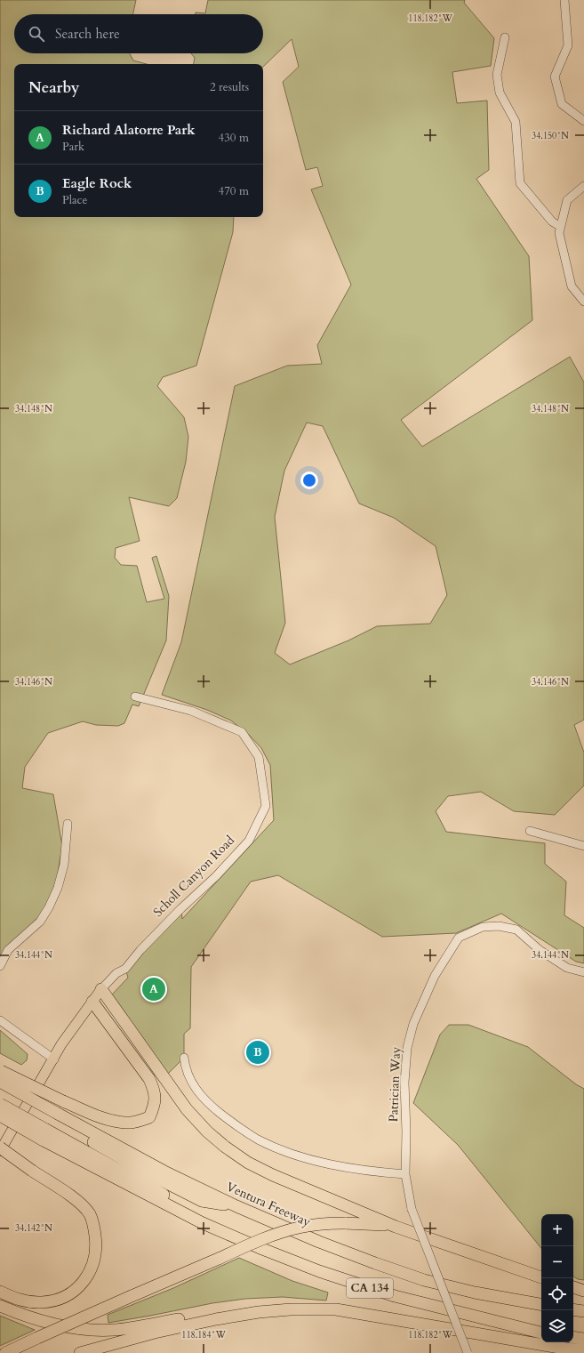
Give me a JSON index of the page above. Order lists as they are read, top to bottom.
{
  "streets": {
    "highway": ["Ventura Freeway", "CA 134"],
    "main road": ["Scholl Canyon Road"],
    "street": ["Patrician Way"]
  },
  "page": {
    "search": "Search here",
    "heading": ["Nearby", "2 results"],
    "list": [
      {
        "mark": "A",
        "name": "Richard Alatorre Park",
        "note": "Park",
        "value": "430 m"
      },
      {
        "mark": "B",
        "name": "Eagle Rock",
        "note": "Place",
        "value": "470 m"
      }
    ],
    "pins": ["A", "B"],
    "map_buttons": ["+", "−"]
  },
  "coordinates": [
    "118.182°W",
    "34.150°N",
    "34.148°N",
    "34.146°N",
    "34.144°N",
    "34.142°N",
    "118.184°W"
  ]
}
